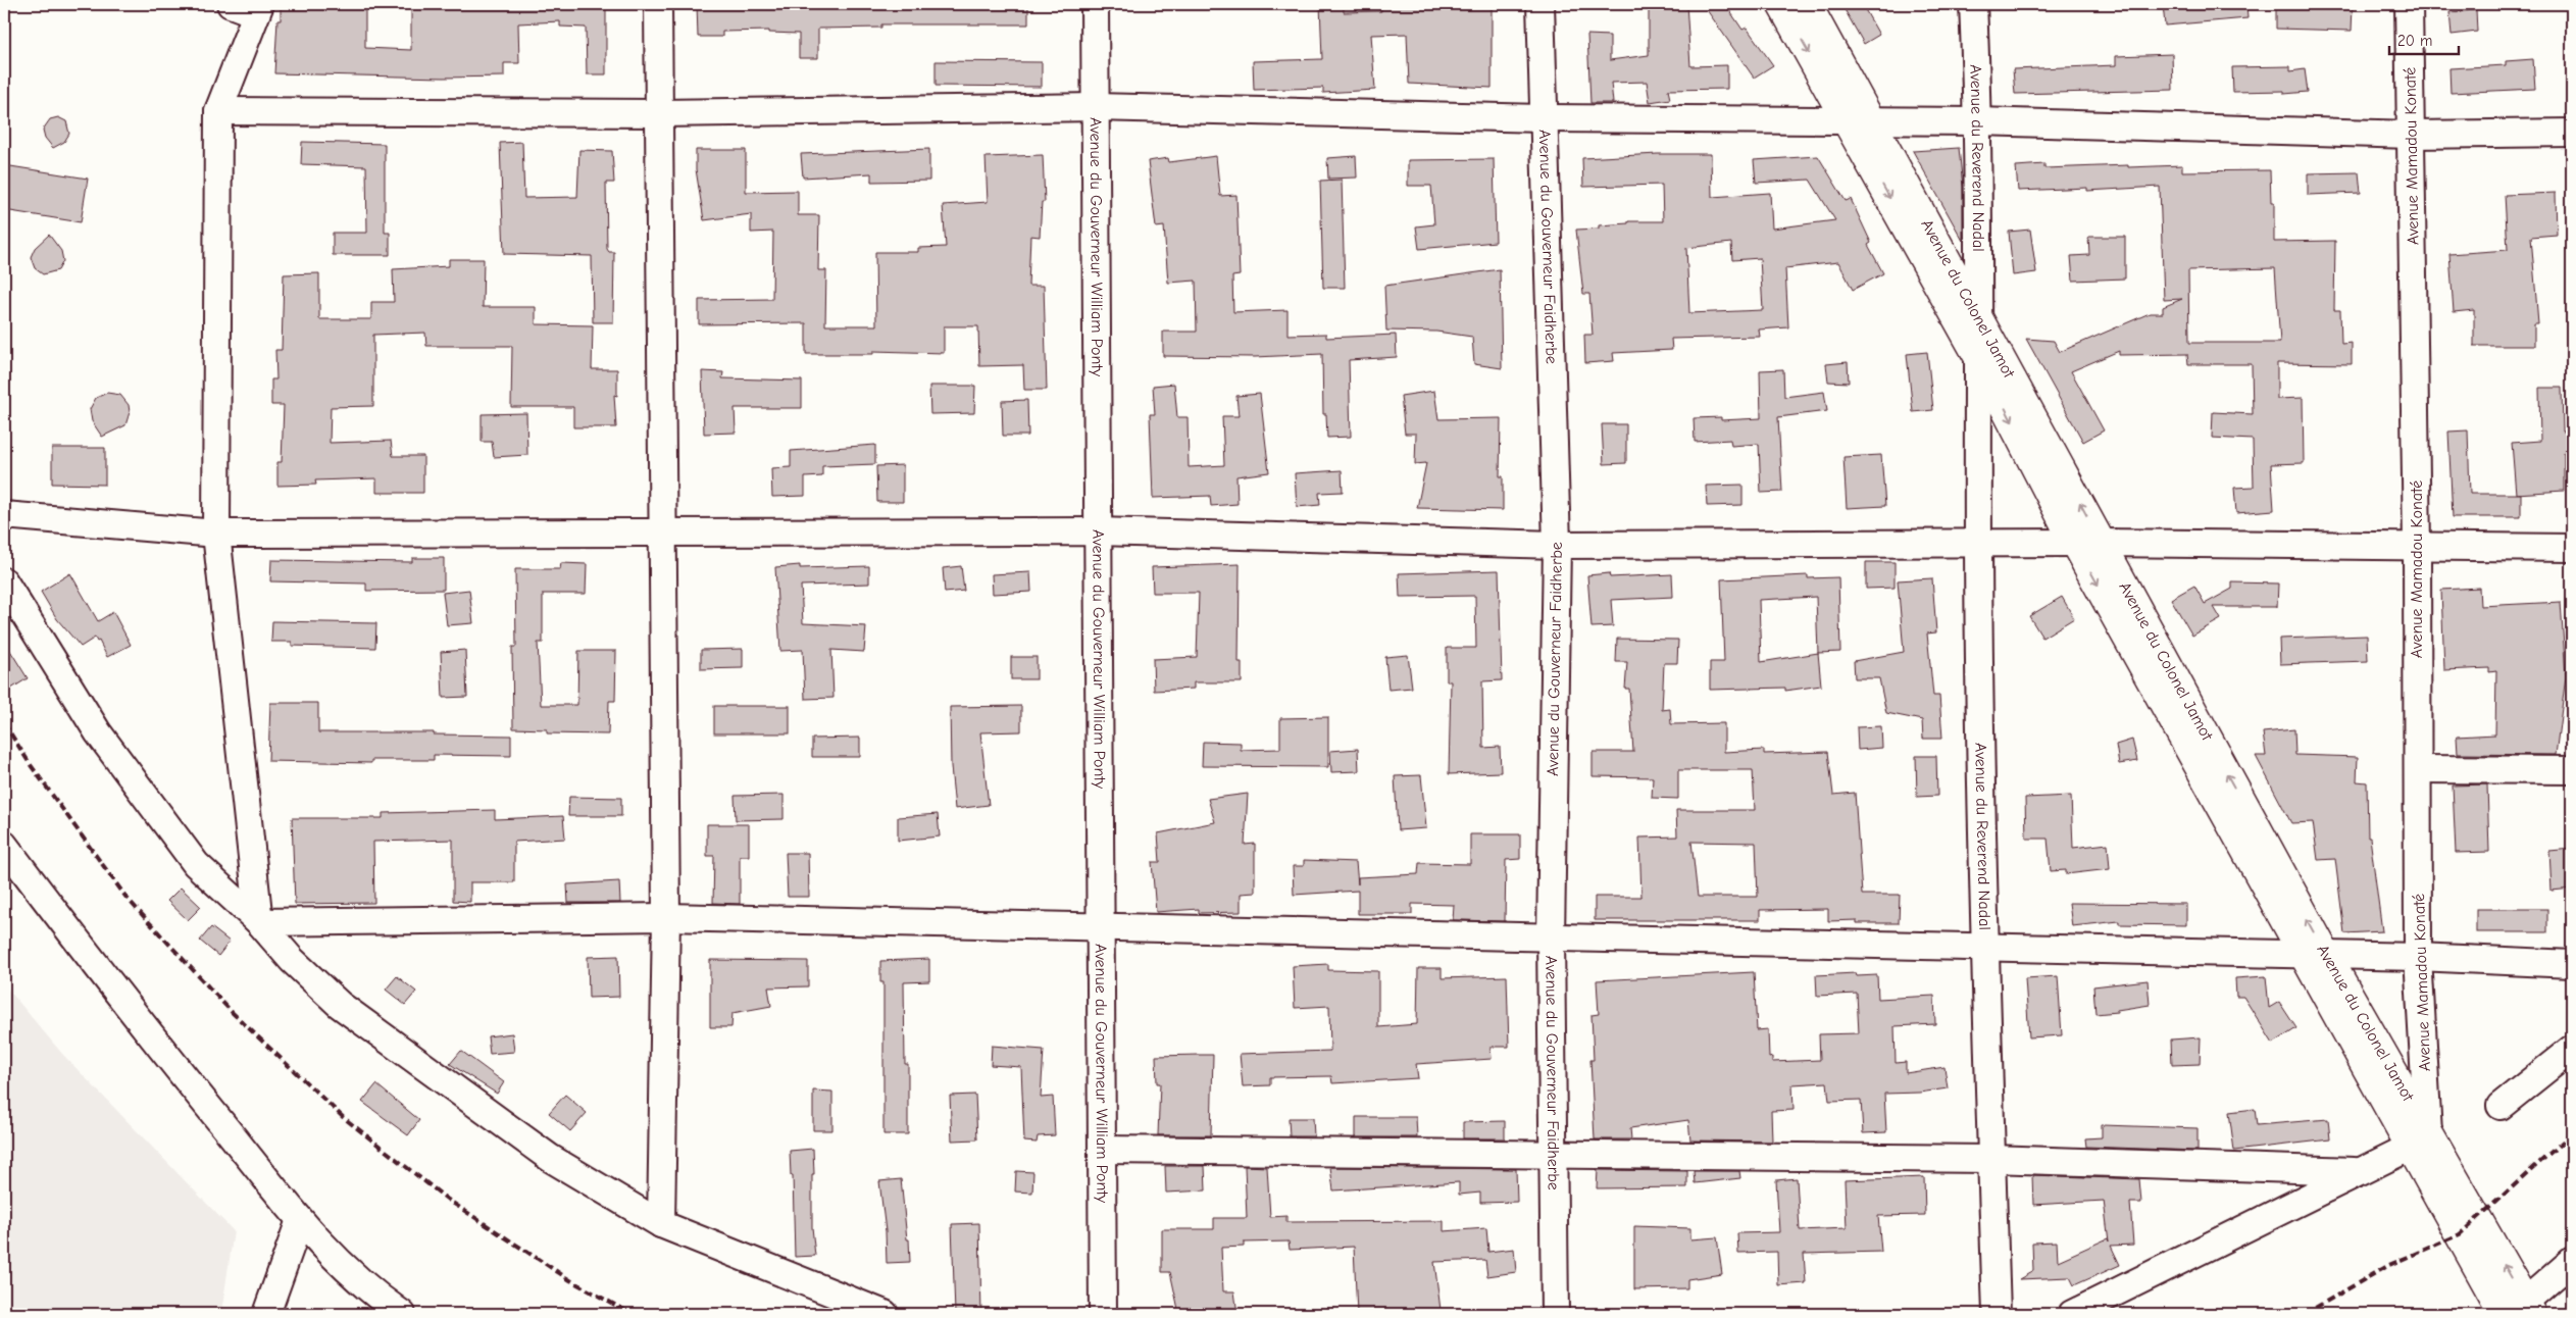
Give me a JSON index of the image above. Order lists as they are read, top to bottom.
{
  "streets": {
    "main road": ["Avenue du Colonel Jamot"],
    "street": [
      "Avenue Mamadou Konaté",
      "Avenue du Reverend Nadal",
      "Avenue du Gouverneur William Ponty",
      "Avenue du Gouverneur Faidherbe"
    ]
  },
  "crossings": [
    ["Avenue Mamadou Konaté", "Avenue du Colonel Jamot"],
    ["Avenue du Reverend Nadal", "Avenue du Colonel Jamot"]
  ],
  "scale_bar": "20 m"
}
